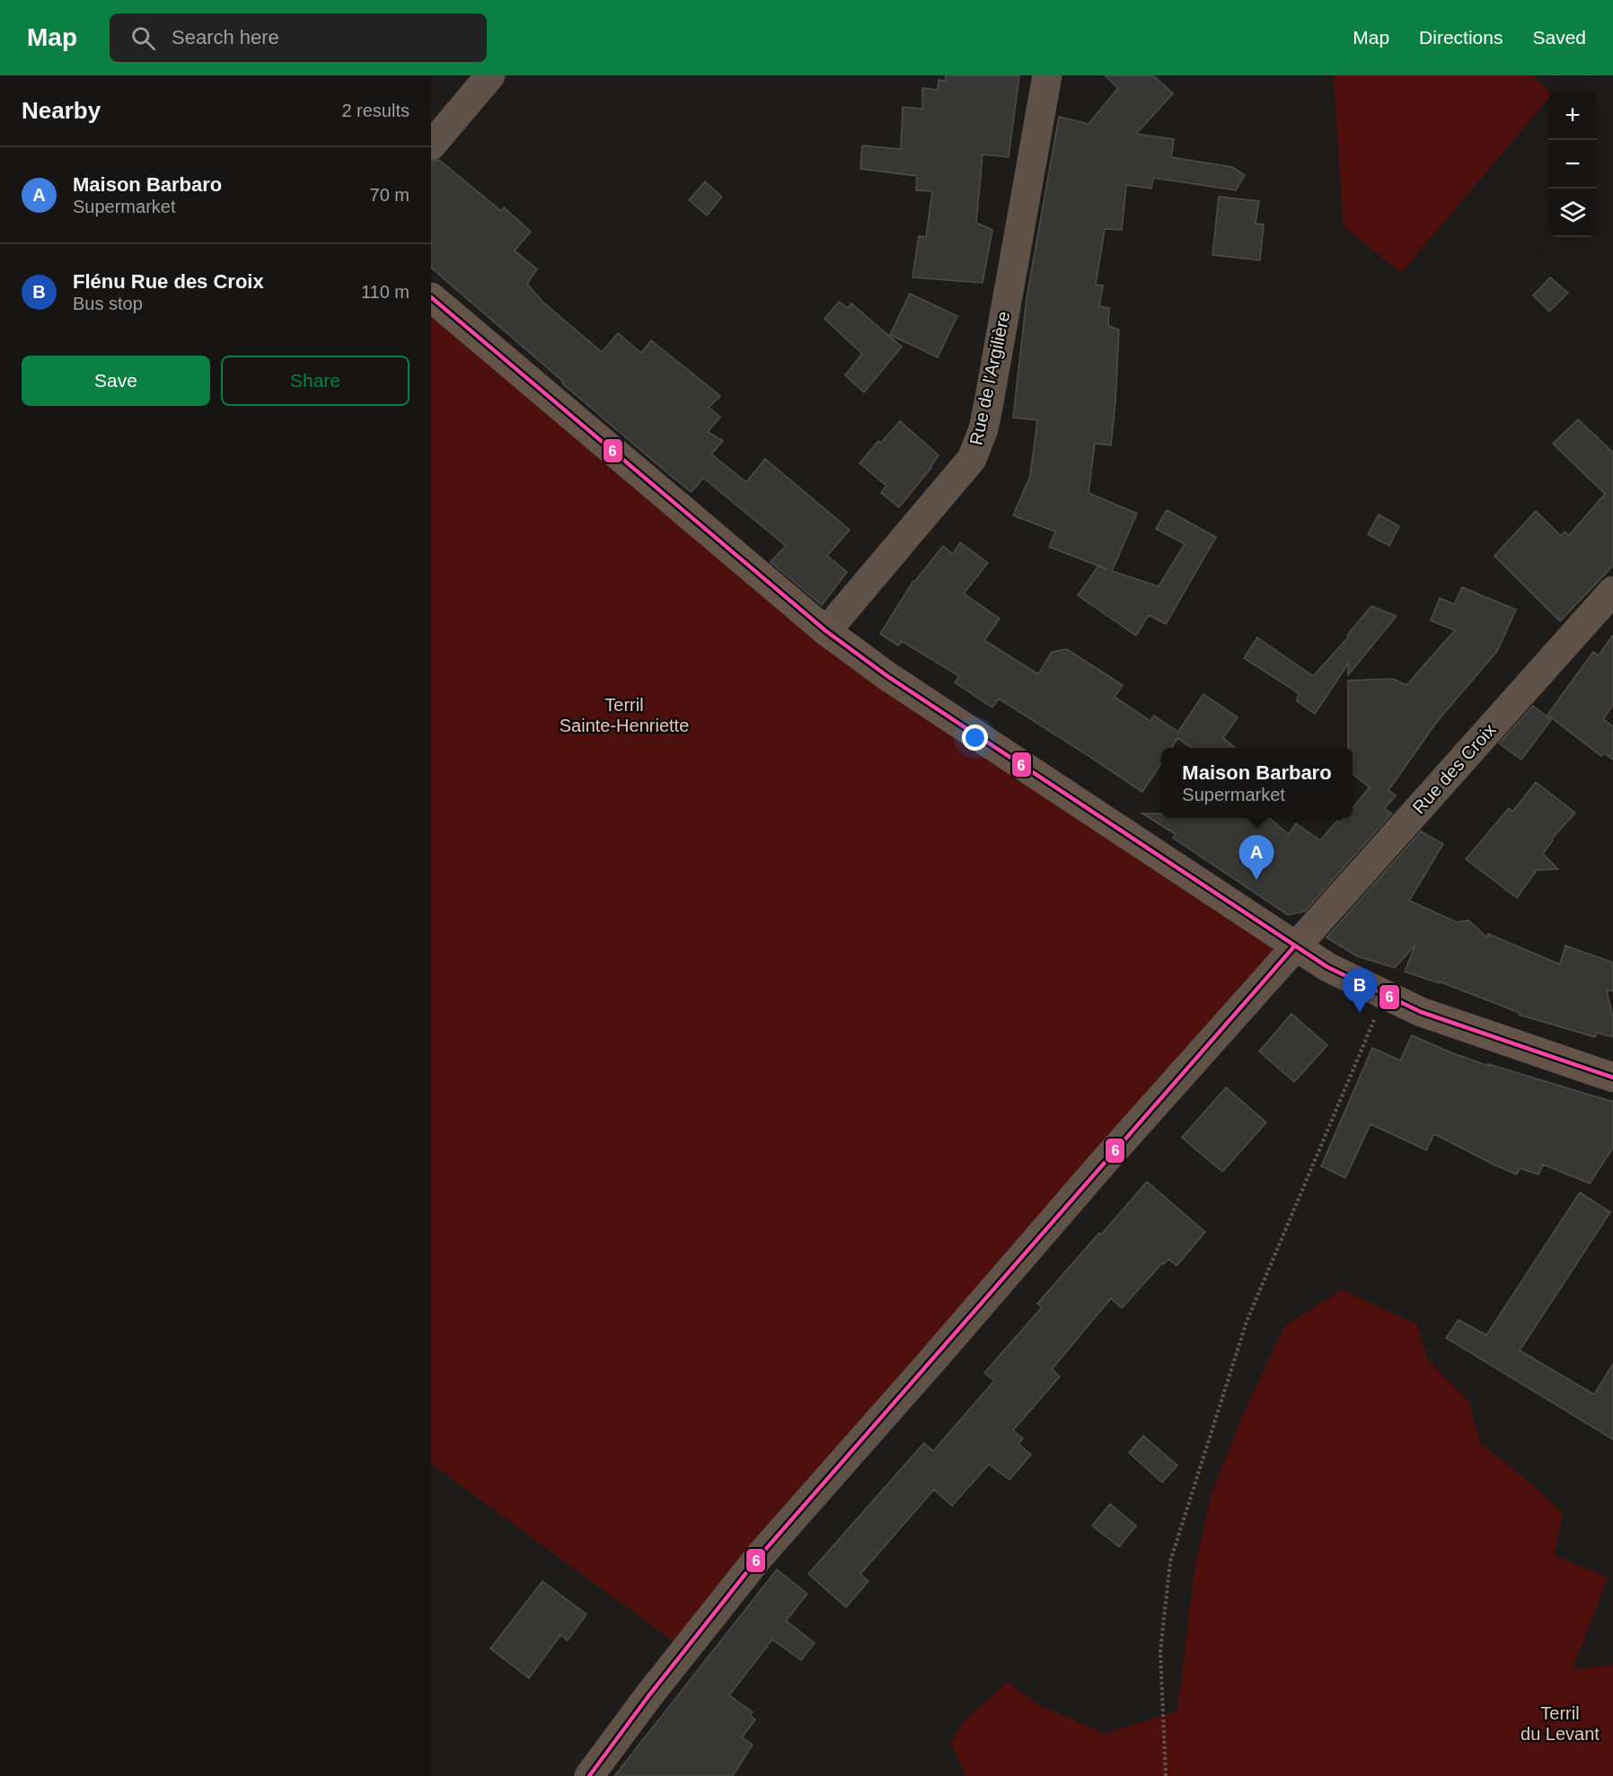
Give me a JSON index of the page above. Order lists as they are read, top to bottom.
{
  "streets": {
    "street": ["Rue de l'Argilière", "Rue des Croix"]
  },
  "parks": ["Terril Sainte-Henriette", "Terril du Levant"],
  "lines": ["transit line 6"],
  "page": {
    "header": "Map",
    "search": "Search here",
    "nav": ["Map", "Directions", "Saved"],
    "heading": ["Nearby", "2 results"],
    "map_buttons": ["+", "−"],
    "list": [
      {
        "mark": "A",
        "name": "Maison Barbaro",
        "note": "Supermarket",
        "value": "70 m"
      },
      {
        "mark": "B",
        "name": "Flénu Rue des Croix",
        "note": "Bus stop",
        "value": "110 m"
      }
    ],
    "buttons": ["Save", "Share"],
    "popup": ["Maison Barbaro", "Supermarket"],
    "pins": ["A", "B"]
  }
}
